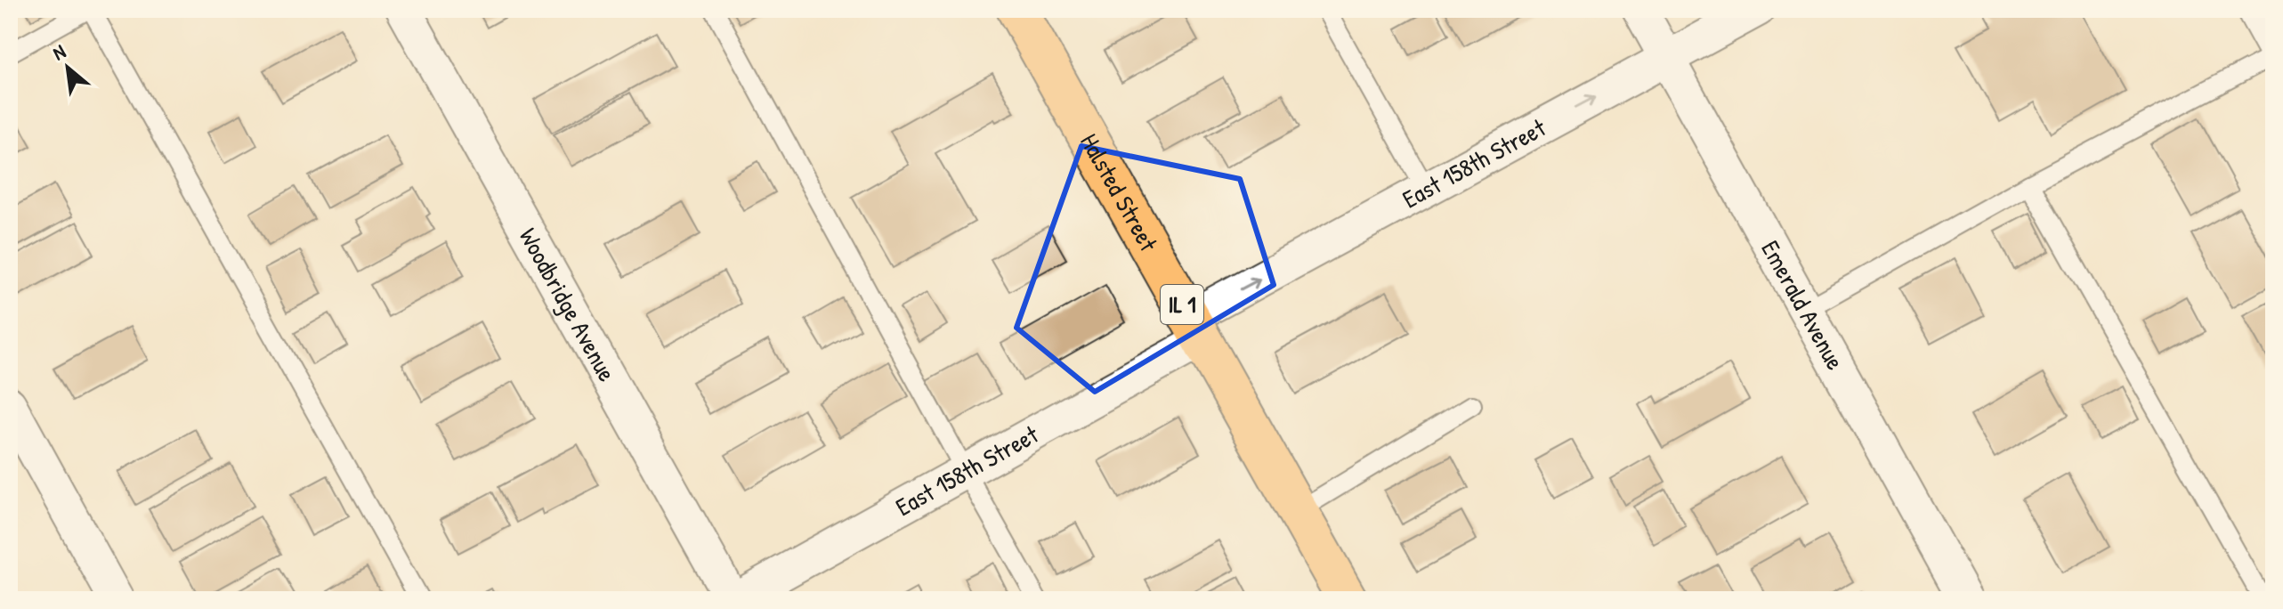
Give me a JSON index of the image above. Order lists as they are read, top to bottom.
{
  "streets": {
    "main road": ["Halsted Street", "IL 1"],
    "street": ["East 158th Street", "Woodbridge Avenue", "Emerald Avenue"]
  },
  "crossings": [
    ["East 158th Street", "Halsted Street"],
    ["East 158th Street", "Woodbridge Avenue"],
    ["East 158th Street", "Emerald Avenue"]
  ],
  "one_way": ["East 158th Street"],
  "north": "top left"
}
